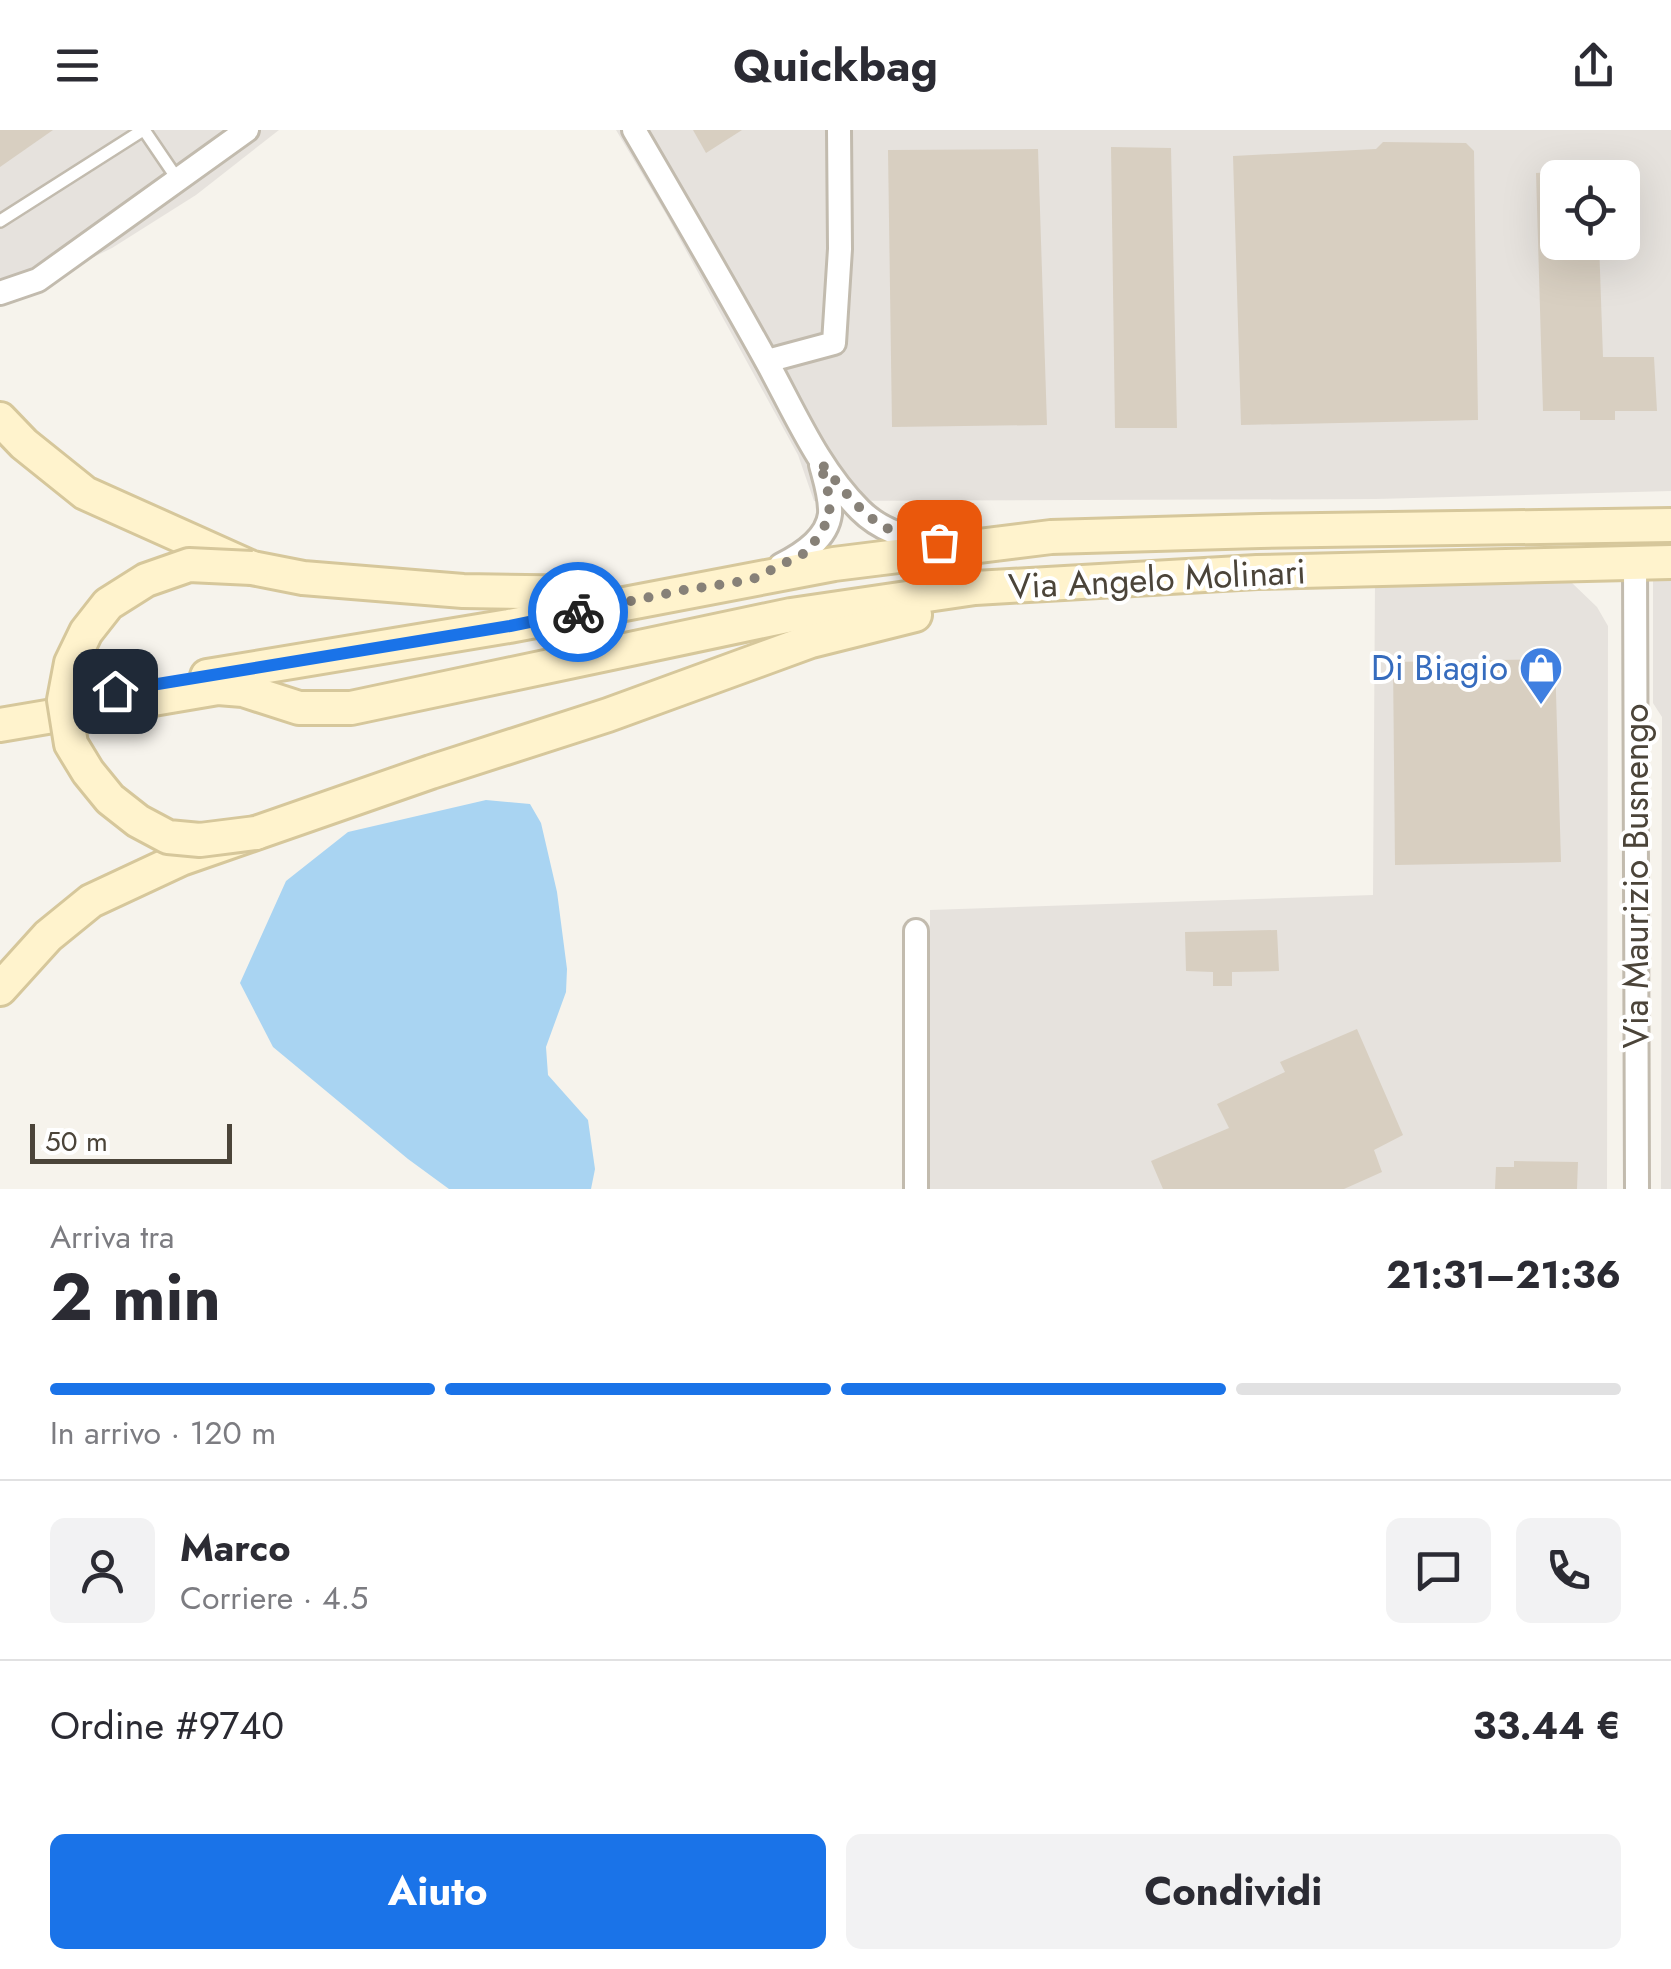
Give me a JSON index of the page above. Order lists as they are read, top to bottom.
{
  "streets": {
    "street": ["Via Angelo Molinari", "Via Maurizio Busnengo"]
  },
  "crossings": [
    ["Via Angelo Molinari", "Via Maurizio Busnengo"]
  ],
  "places": {
    "shop": ["Di Biagio"]
  },
  "scale_bar": "50 m",
  "page": {
    "header": "Quickbag",
    "scale": "50 m",
    "heading": ["2 min", "Arriva tra", "21:31–21:36"],
    "panel": [
      "Marco",
      "Corriere · 4.5",
      "Ordine #9740",
      "33.44 €"
    ],
    "bar": "In arrivo · 120 m",
    "buttons": ["Aiuto", "Condividi"]
  }
}
